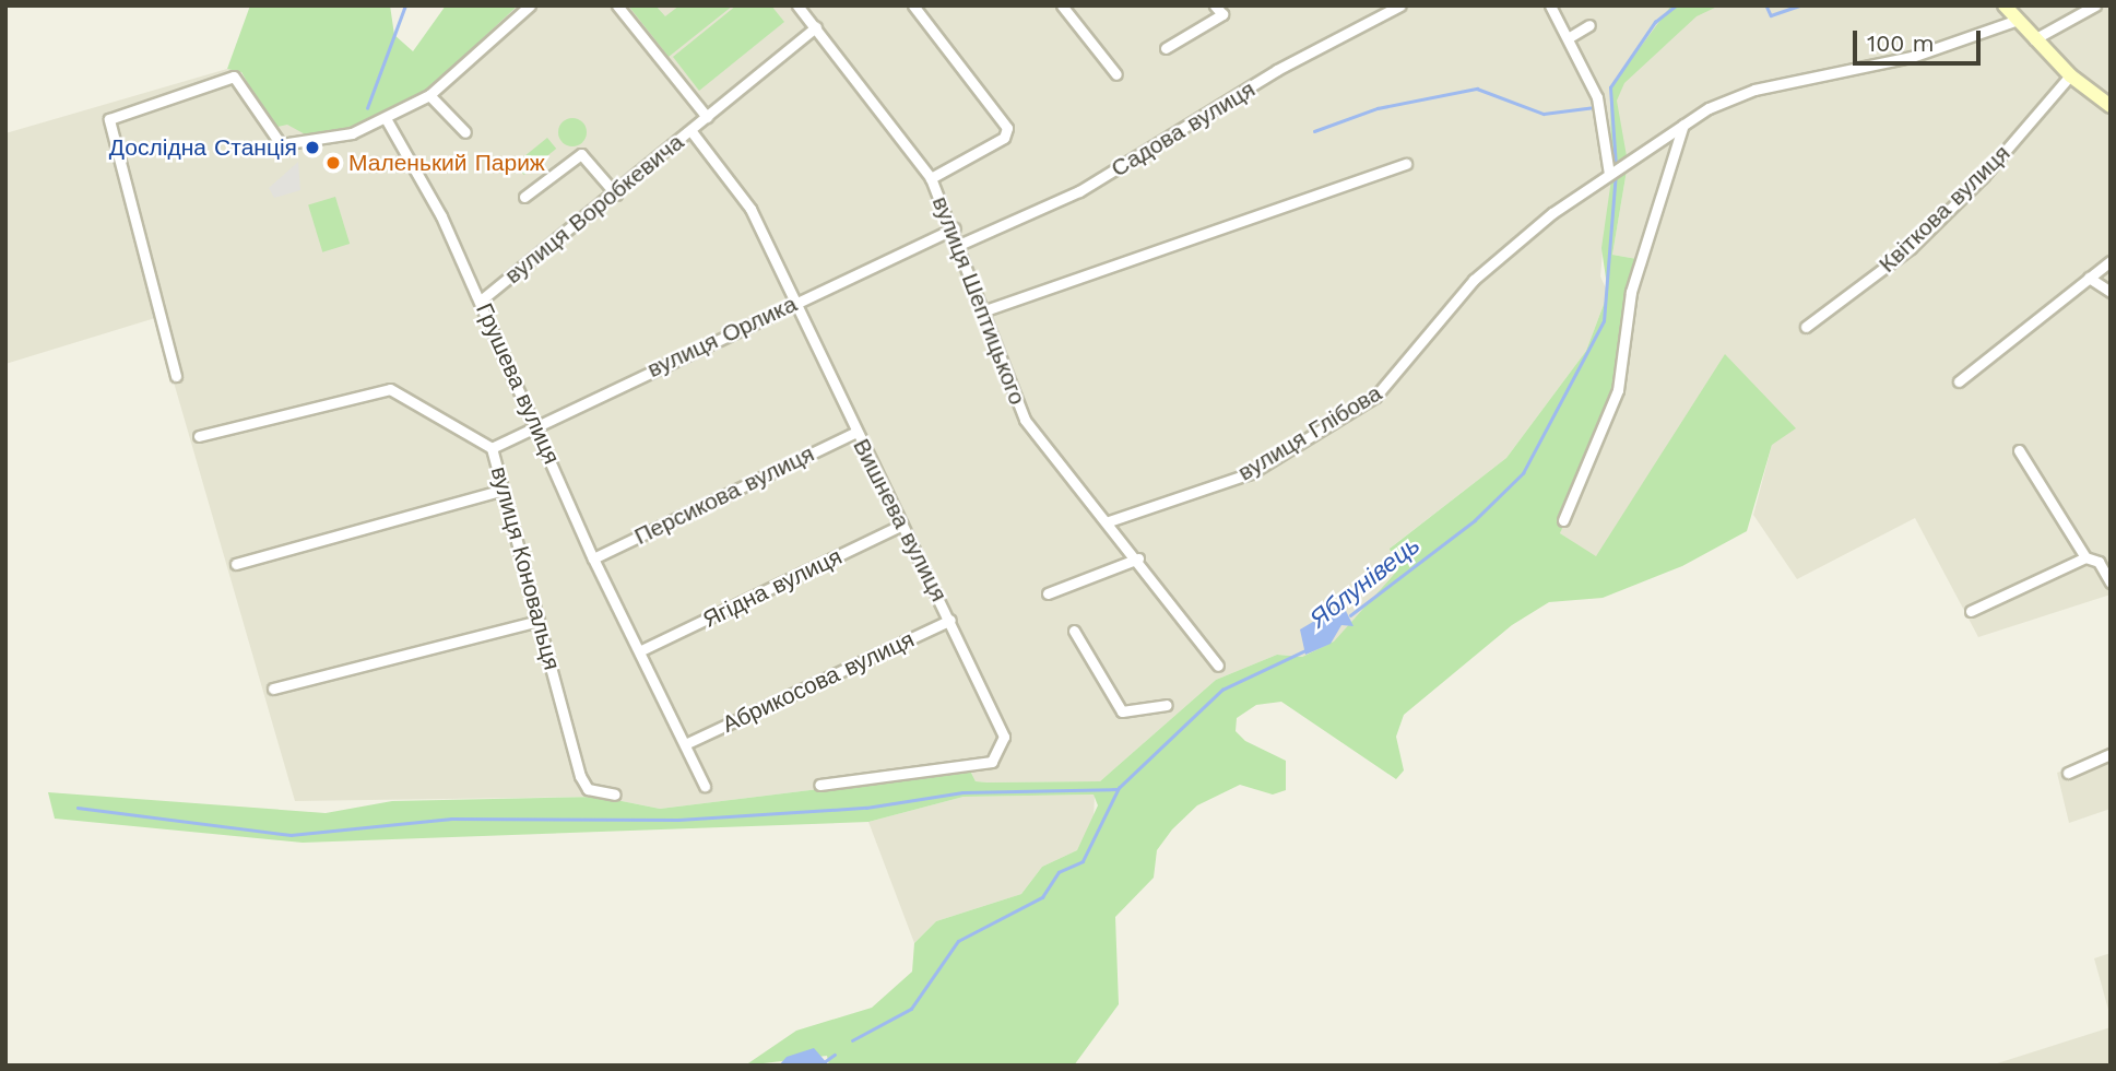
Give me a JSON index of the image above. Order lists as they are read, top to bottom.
{
  "streets": {
    "street": [
      "Садова вулиця",
      "вулиця Воробкевича",
      "Квіткова вулиця",
      "вулиця Шептицького",
      "вулиця Орлика",
      "Грушева вулиця",
      "вулиця Глібова",
      "Персикова вулиця",
      "Вишнева вулиця",
      "вулиця Коновальця",
      "Ягідна вулиця",
      "Абрикосова вулиця"
    ]
  },
  "crossings": [
    ["Садова вулиця", "вулиця Шептицького"],
    ["вулиця Воробкевича", "вулиця Шептицького"],
    ["вулиця Воробкевича", "Грушева вулиця"],
    ["вулиця Воробкевича", "Вишнева вулиця"],
    ["вулиця Шептицького", "вулиця Орлика"],
    ["вулиця Шептицького", "вулиця Глібова"],
    ["вулиця Орлика", "Грушева вулиця"],
    ["вулиця Орлика", "Вишнева вулиця"],
    ["вулиця Орлика", "вулиця Коновальця"],
    ["Грушева вулиця", "Персикова вулиця"],
    ["Грушева вулиця", "Ягідна вулиця"],
    ["Грушева вулиця", "Абрикосова вулиця"],
    ["Персикова вулиця", "Вишнева вулиця"],
    ["Вишнева вулиця", "Ягідна вулиця"],
    ["Вишнева вулиця", "Абрикосова вулиця"]
  ],
  "water": ["Яблунівець"],
  "places": ["Дослідна Станція", "Маленький Париж"],
  "scale_bar": "100 m"
}
